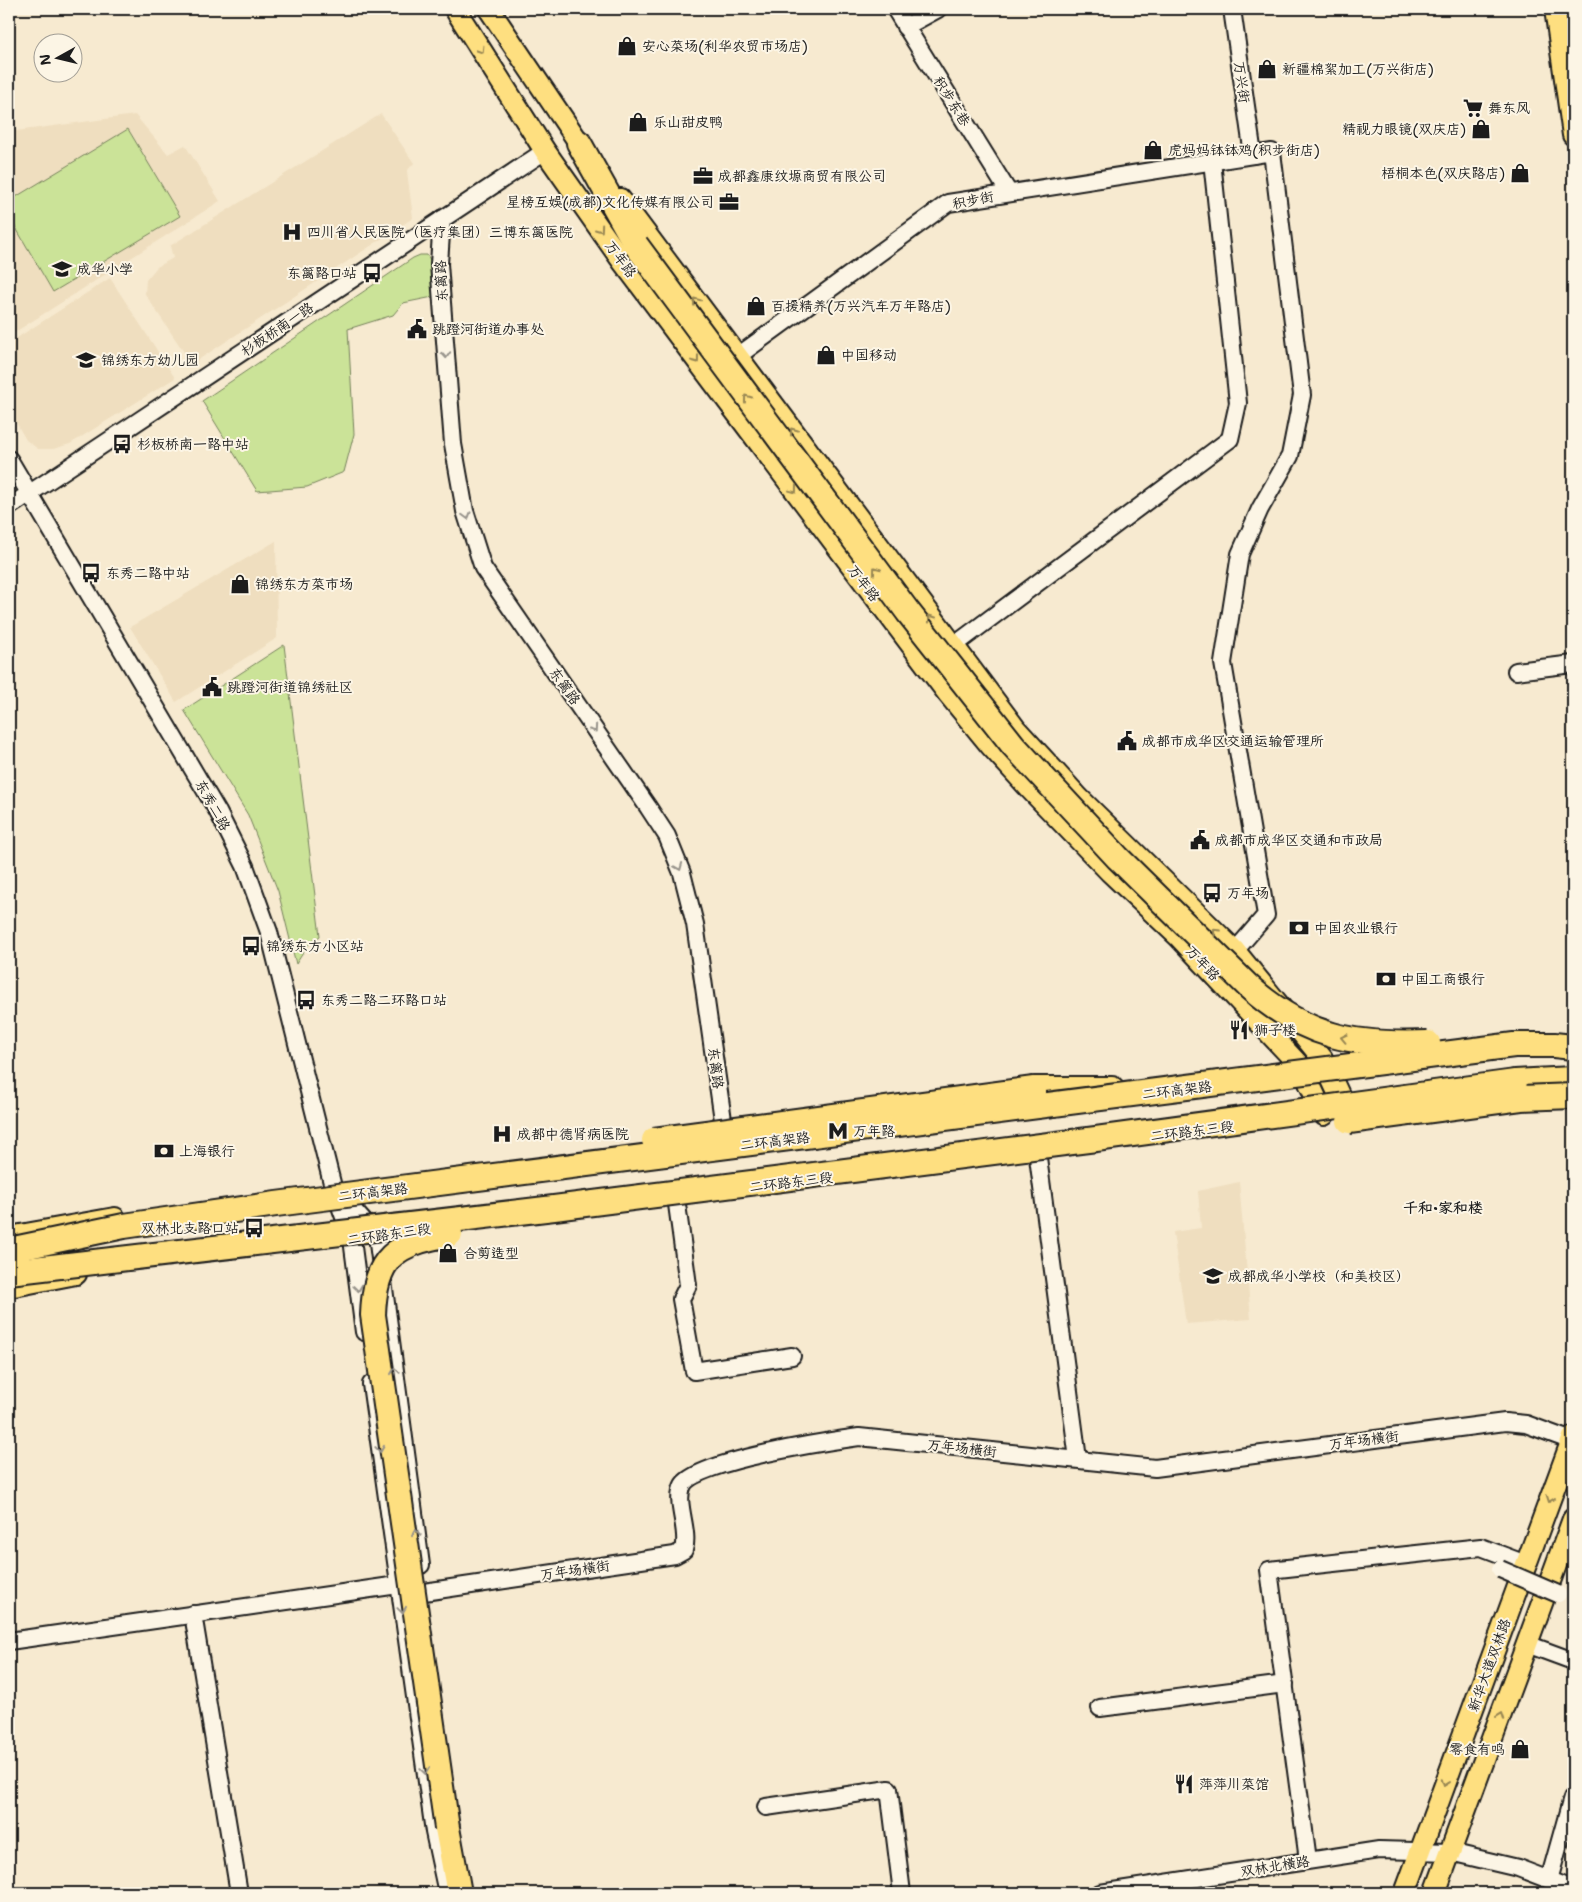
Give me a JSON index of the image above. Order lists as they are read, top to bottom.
{
  "streets": {
    "highway": ["二环高架路"],
    "main road": ["万年路", "二环路东三段", "新华大道双林路"],
    "street": [
      "万兴街",
      "积步东巷",
      "积步街",
      "东篱路",
      "杉板桥南一路",
      "东秀二路",
      "万年场横街",
      "双林北横路"
    ]
  },
  "crossings": [
    ["万兴街", "积步街"],
    ["积步东巷", "积步街"],
    ["万年路", "杉板桥南一路"],
    ["万年路", "二环路东三段"],
    ["东篱路", "杉板桥南一路"],
    ["杉板桥南一路", "东秀二路"],
    ["东秀二路", "二环高架路"],
    ["东秀二路", "二环路东三段"],
    ["万年场横街", "新华大道双林路"],
    ["新华大道双林路", "双林北横路"]
  ],
  "one_way": ["东篱路"],
  "districts": ["千和·家和楼"],
  "places": {
    "shop": [
      "安心菜场(利华农贸市场店)",
      "新疆棉絮加工(万兴街店)",
      "乐山甜皮鸭",
      "精视力眼镜(双庆店)",
      "虎妈妈钵钵鸡(积步街店)",
      "梧桐本色(双庆路店)",
      "百援精养(万兴汽车万年路店)",
      "中国移动",
      "锦绣东方菜市场",
      "合剪造型",
      "零食有鸣"
    ],
    "supermarket": ["舞东风"],
    "office": ["成都鑫康纹塬商贸有限公司", "星榜互娱(成都)文化传媒有限公司"],
    "hospital": ["四川省人民医院（医疗集团）三博东篱医院", "成都中德肾病医院"],
    "school or university": ["成华小学", "锦绣东方幼儿园", "成都成华小学校（和美校区）"],
    "bus stop": [
      "东篱路口站",
      "杉板桥南一路中站",
      "东秀二路中站",
      "万年场",
      "锦绣东方小区站",
      "东秀二路二环路口站",
      "双林北支路口站"
    ],
    "public building": [
      "跳蹬河街道办事处",
      "跳蹬河街道锦绣社区",
      "成都市成华区交通运输管理所",
      "成都市成华区交通和市政局"
    ],
    "bank": ["中国农业银行", "中国工商银行", "上海银行"],
    "restaurant": ["狮子楼", "萍萍川菜馆"],
    "metro station": ["万年路"]
  },
  "north": "left"
}
